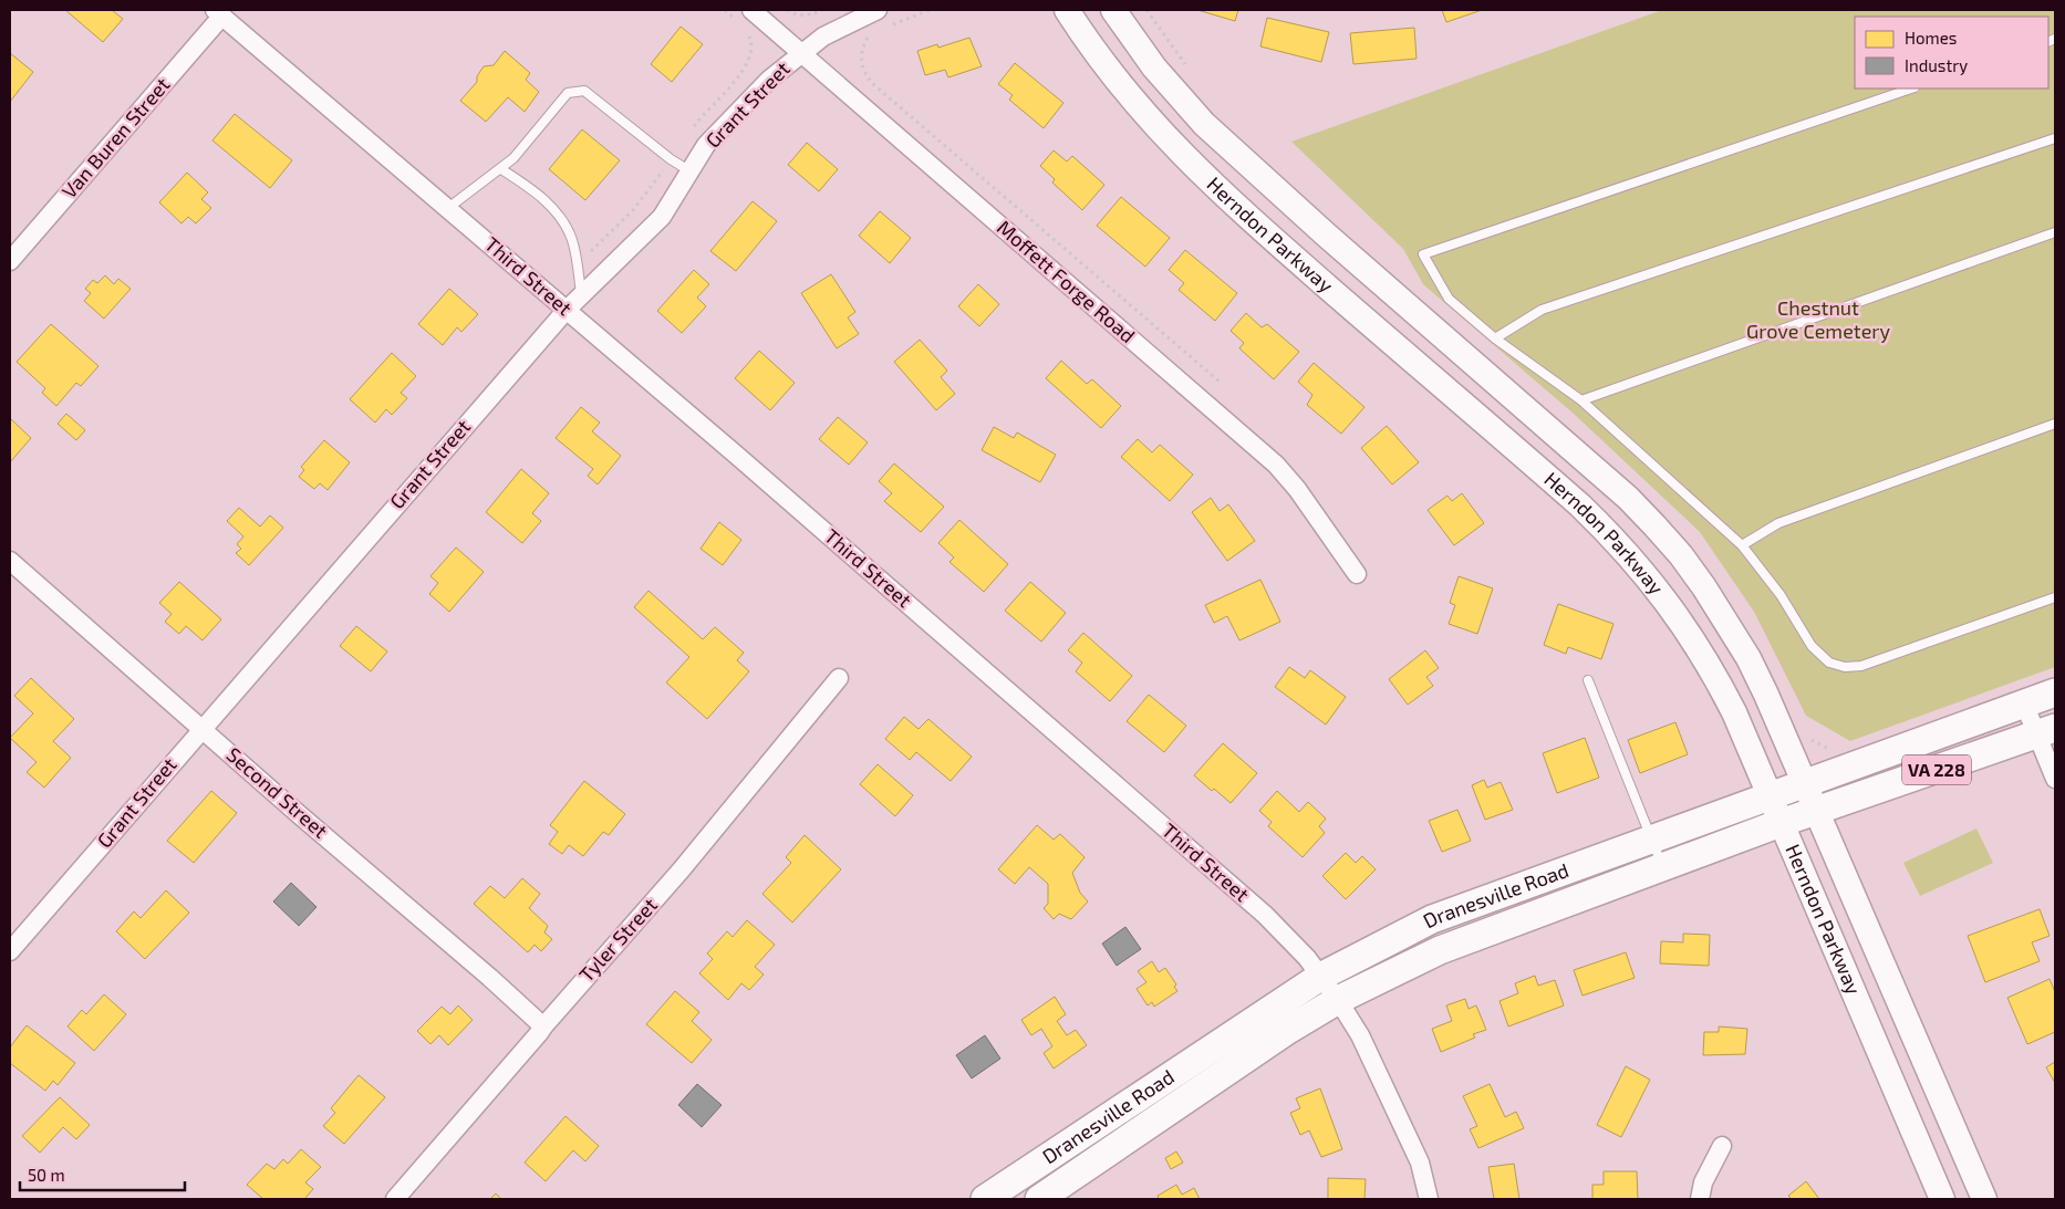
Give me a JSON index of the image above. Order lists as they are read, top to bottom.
{
  "streets": {
    "main road": ["Herndon Parkway", "VA 228", "Dranesville Road"],
    "street": [
      "Grant Street",
      "Van Buren Street",
      "Third Street",
      "Moffett Forge Road",
      "Second Street",
      "Tyler Street"
    ]
  },
  "crossings": [
    ["Grant Street", "Third Street"],
    ["Grant Street", "Moffett Forge Road"],
    ["Grant Street", "Second Street"],
    ["Van Buren Street", "Third Street"],
    ["Herndon Parkway", "Dranesville Road"],
    ["Third Street", "Dranesville Road"],
    ["Second Street", "Tyler Street"]
  ],
  "parks": ["Chestnut Grove Cemetery"],
  "legend": ["Homes", "Industry"],
  "scale_bar": "50 m"
}
